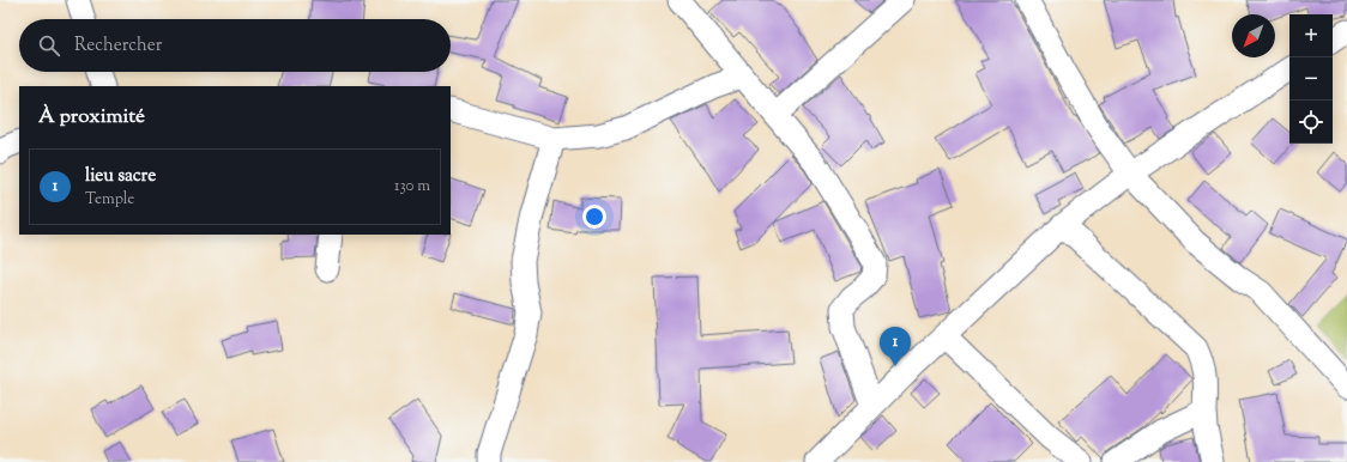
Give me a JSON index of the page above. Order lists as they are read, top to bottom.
{
  "north": "bottom left",
  "page": {
    "map_buttons": ["+", "−"],
    "search": "Rechercher",
    "heading": "À proximité",
    "list": [
      {
        "mark": "1",
        "name": "lieu sacre",
        "note": "Temple",
        "value": "130 m"
      }
    ],
    "pins": "1"
  }
}
